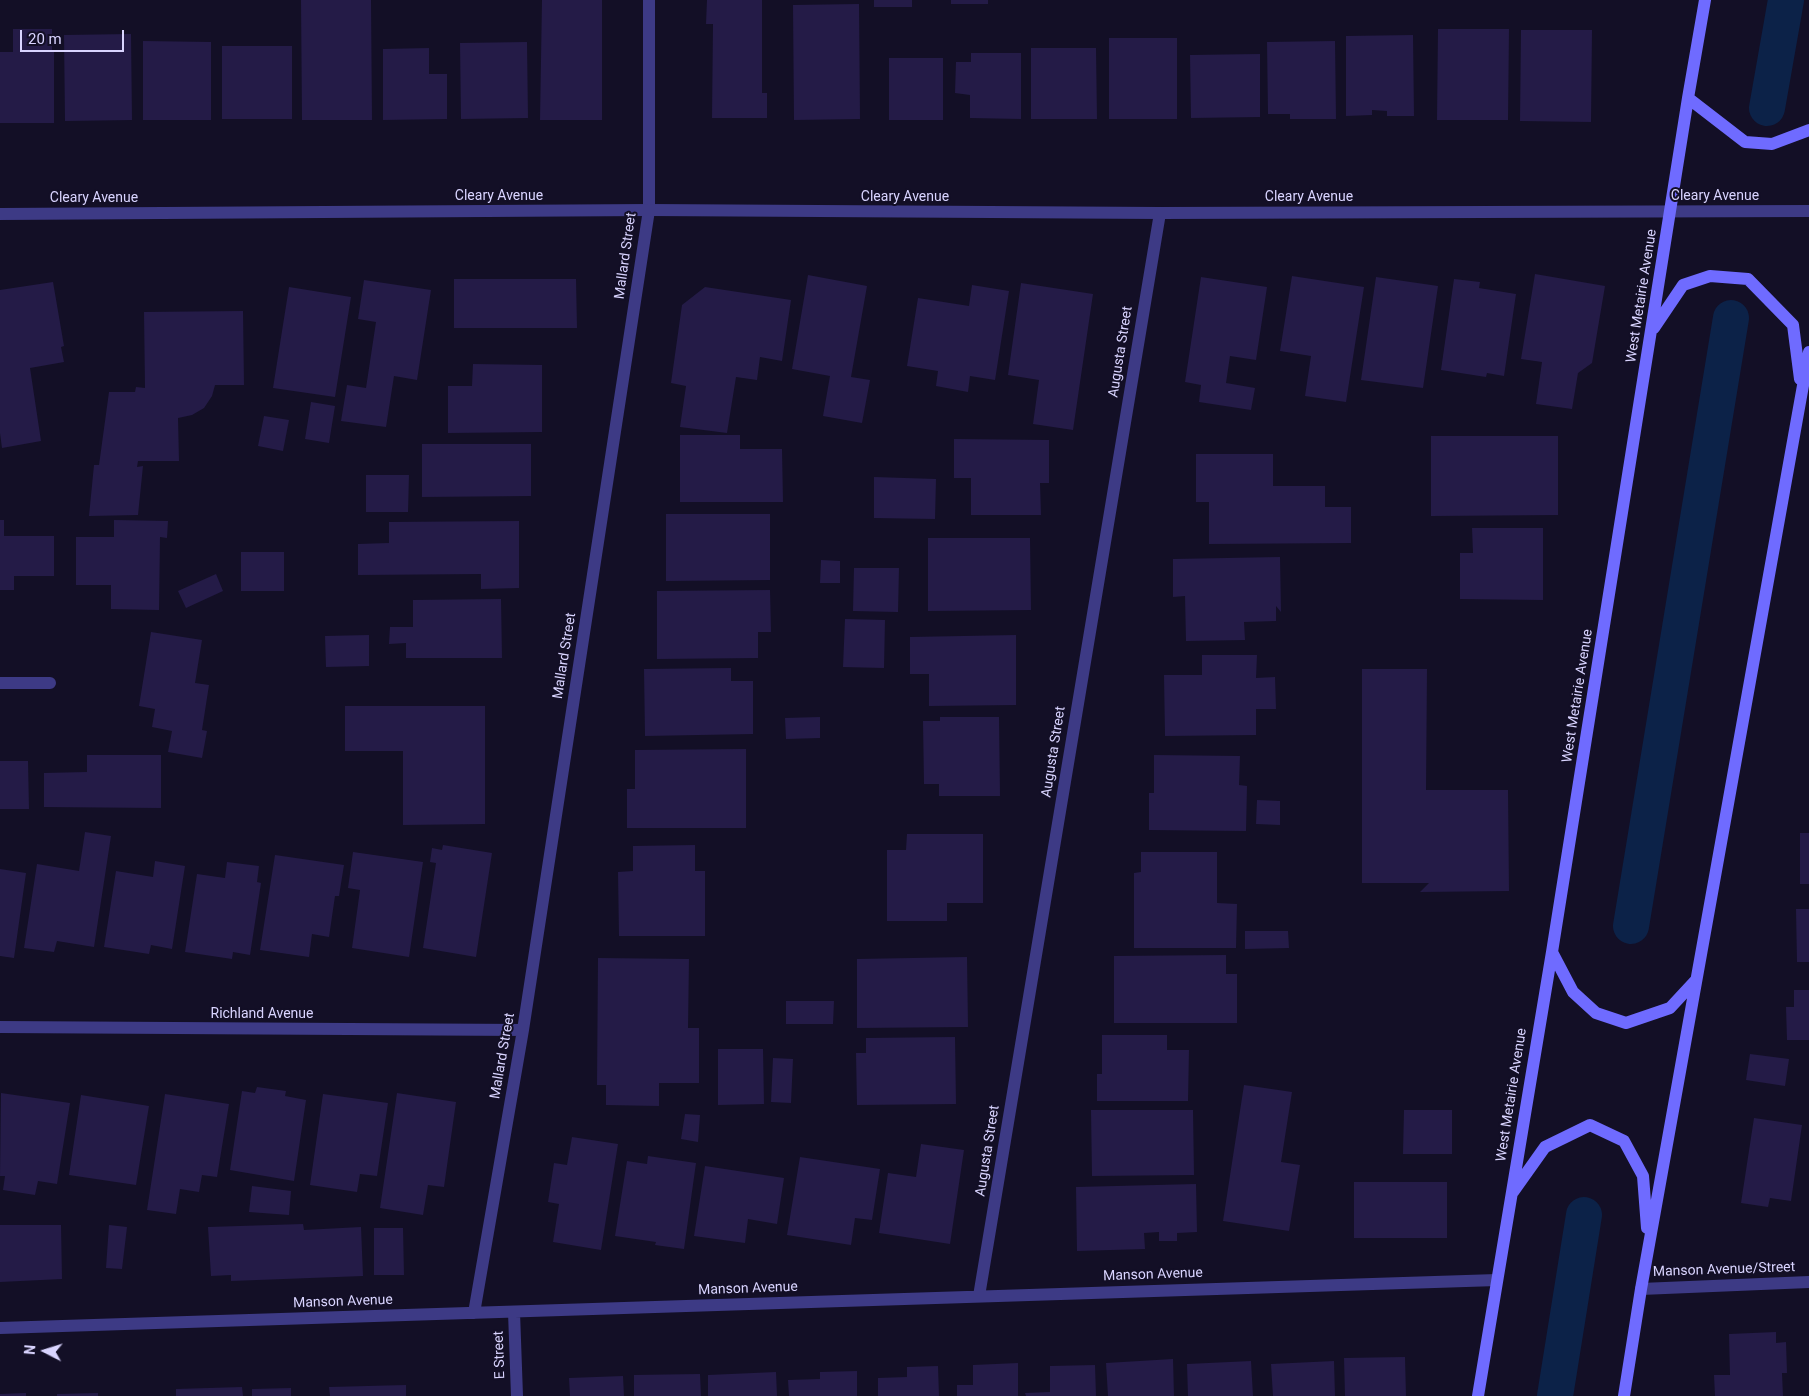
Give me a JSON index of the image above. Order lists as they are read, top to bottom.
{
  "streets": {
    "main road": ["West Metairie Avenue"],
    "street": [
      "Cleary Avenue",
      "Mallard Street",
      "Augusta Street",
      "Richland Avenue",
      "Manson Avenue/Street",
      "Manson Avenue",
      "E Street"
    ]
  },
  "crossings": [
    ["Cleary Avenue", "Mallard Street"],
    ["Cleary Avenue", "West Metairie Avenue"],
    ["Cleary Avenue", "Augusta Street"],
    ["Mallard Street", "Richland Avenue"],
    ["Mallard Street", "Manson Avenue"],
    ["West Metairie Avenue", "Manson Avenue"],
    ["Augusta Street", "Manson Avenue"],
    ["Manson Avenue", "E Street"]
  ],
  "scale_bar": "20 m",
  "north": "left"
}
